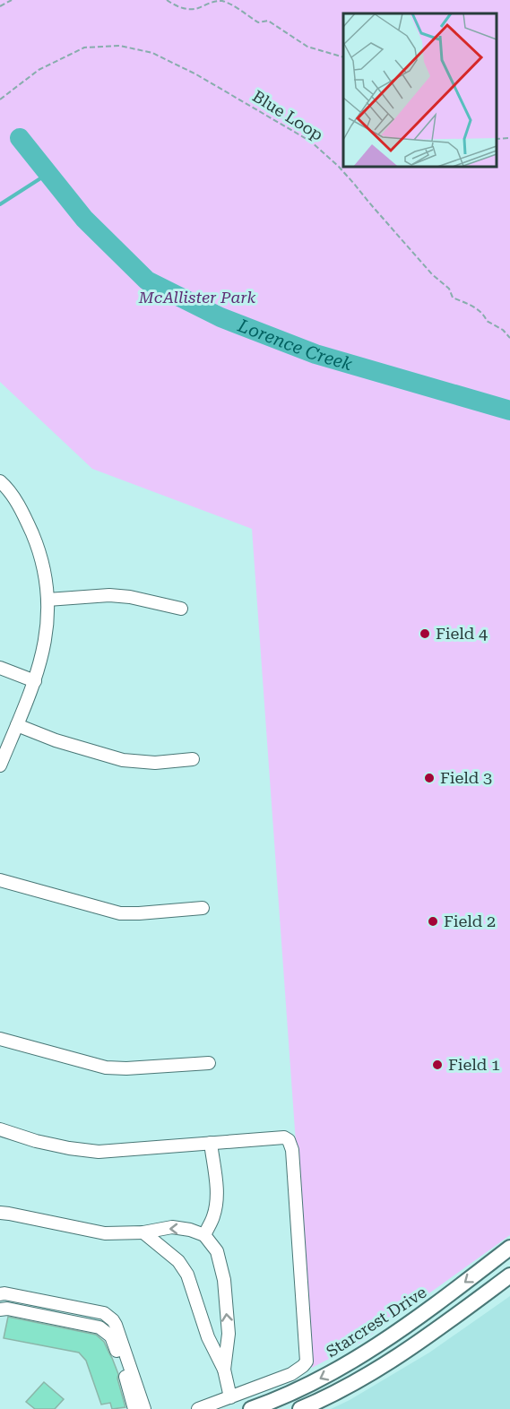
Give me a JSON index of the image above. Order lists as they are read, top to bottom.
{
  "streets": {
    "main road": ["Starcrest Drive"],
    "path": ["Blue Loop"]
  },
  "water": ["Lorence Creek"],
  "parks": ["McAllister Park"],
  "places": [
    "Field 4",
    "Field 3",
    "Field 2",
    "Field 1"
  ]
}
